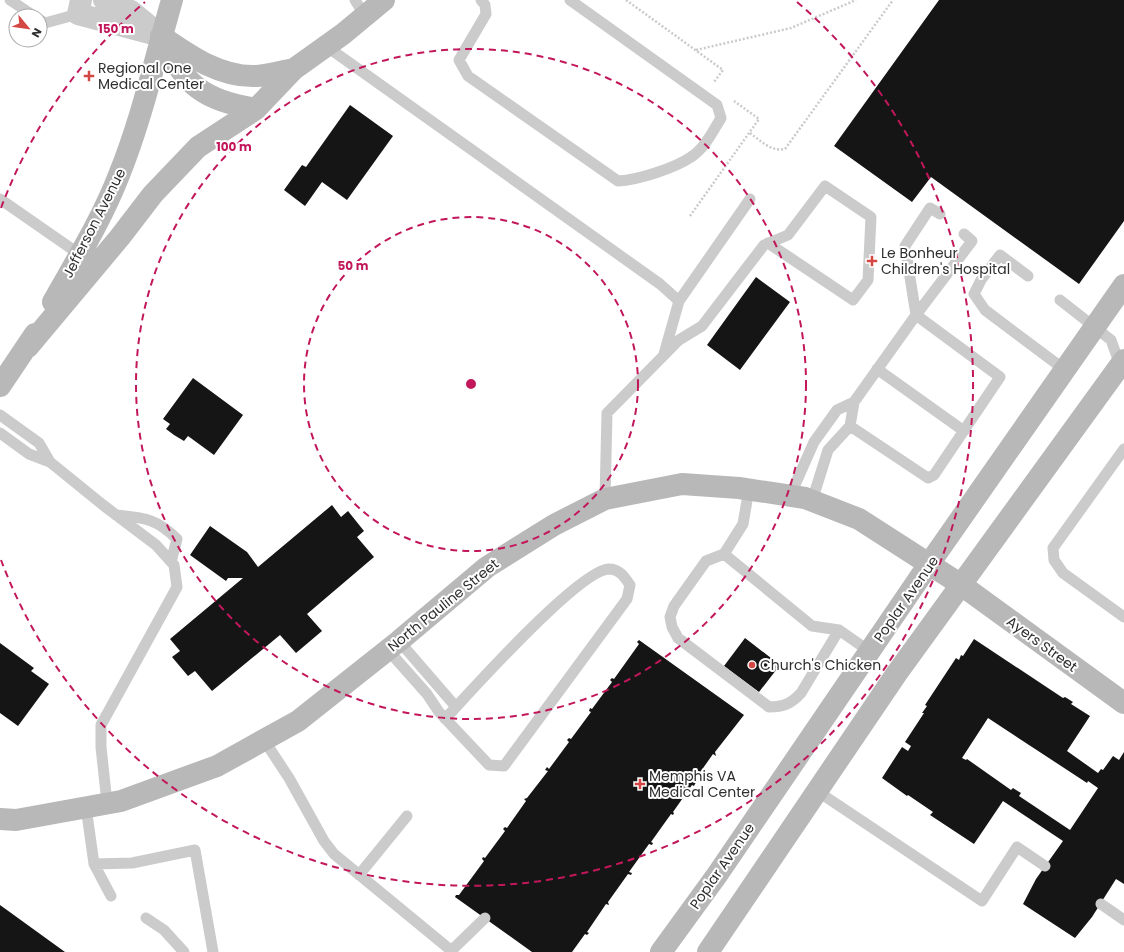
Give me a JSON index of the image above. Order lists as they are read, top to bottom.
{
  "streets": {
    "main road": [
      "Jefferson Avenue",
      "Poplar Avenue",
      "North Pauline Street",
      "Ayers Street"
    ]
  },
  "crossings": [
    ["Poplar Avenue", "North Pauline Street"],
    ["North Pauline Street", "Ayers Street"]
  ],
  "places": {
    "health": ["Regional One Medical Center", "Le Bonheur Children's Hospital", "Memphis VA Medical Center"],
    "other": ["Church's Chicken"]
  },
  "north": "bottom right",
  "rings": ["150 m", "100 m", "50 m"]
}
